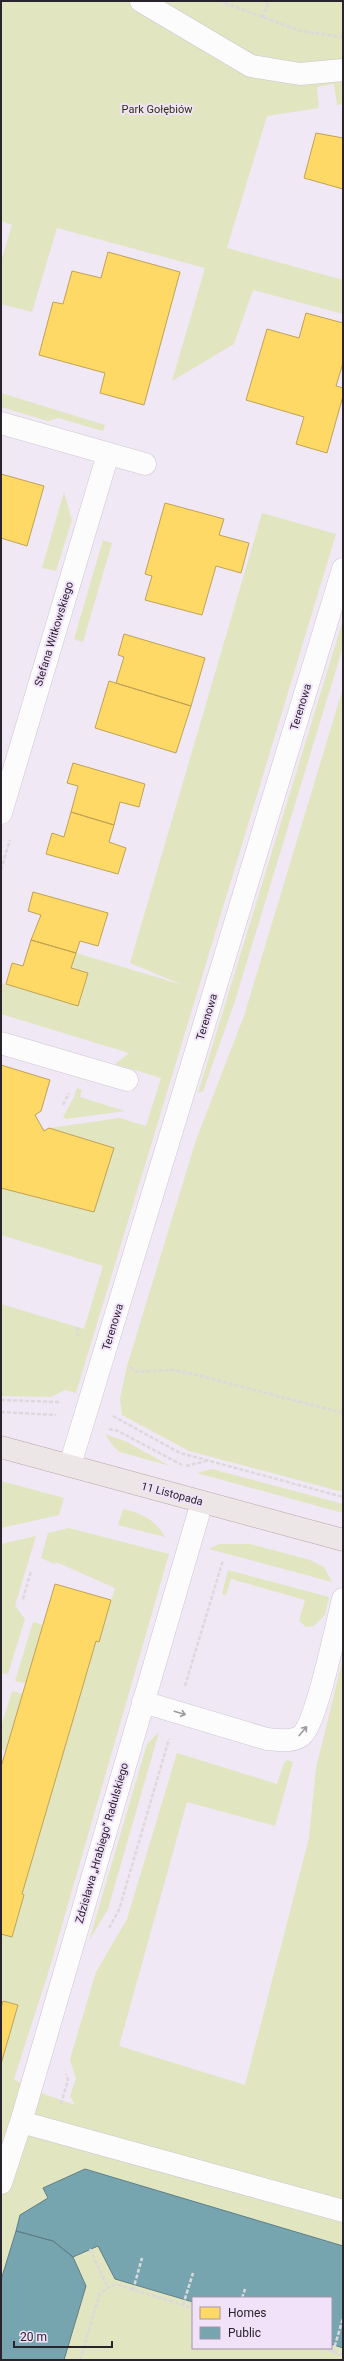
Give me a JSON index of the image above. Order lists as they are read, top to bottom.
{
  "streets": {
    "main road": ["11 Listopada"],
    "street": ["Stefana Witkowskiego", "Terenowa", "Zdzisława „Hrabiego” Radulskiego"]
  },
  "crossings": [
    ["Terenowa", "11 Listopada"],
    ["11 Listopada", "Zdzisława „Hrabiego” Radulskiego"]
  ],
  "parks": ["Park Gołębiów"],
  "legend": ["Homes", "Public"],
  "scale_bar": "20 m"
}
